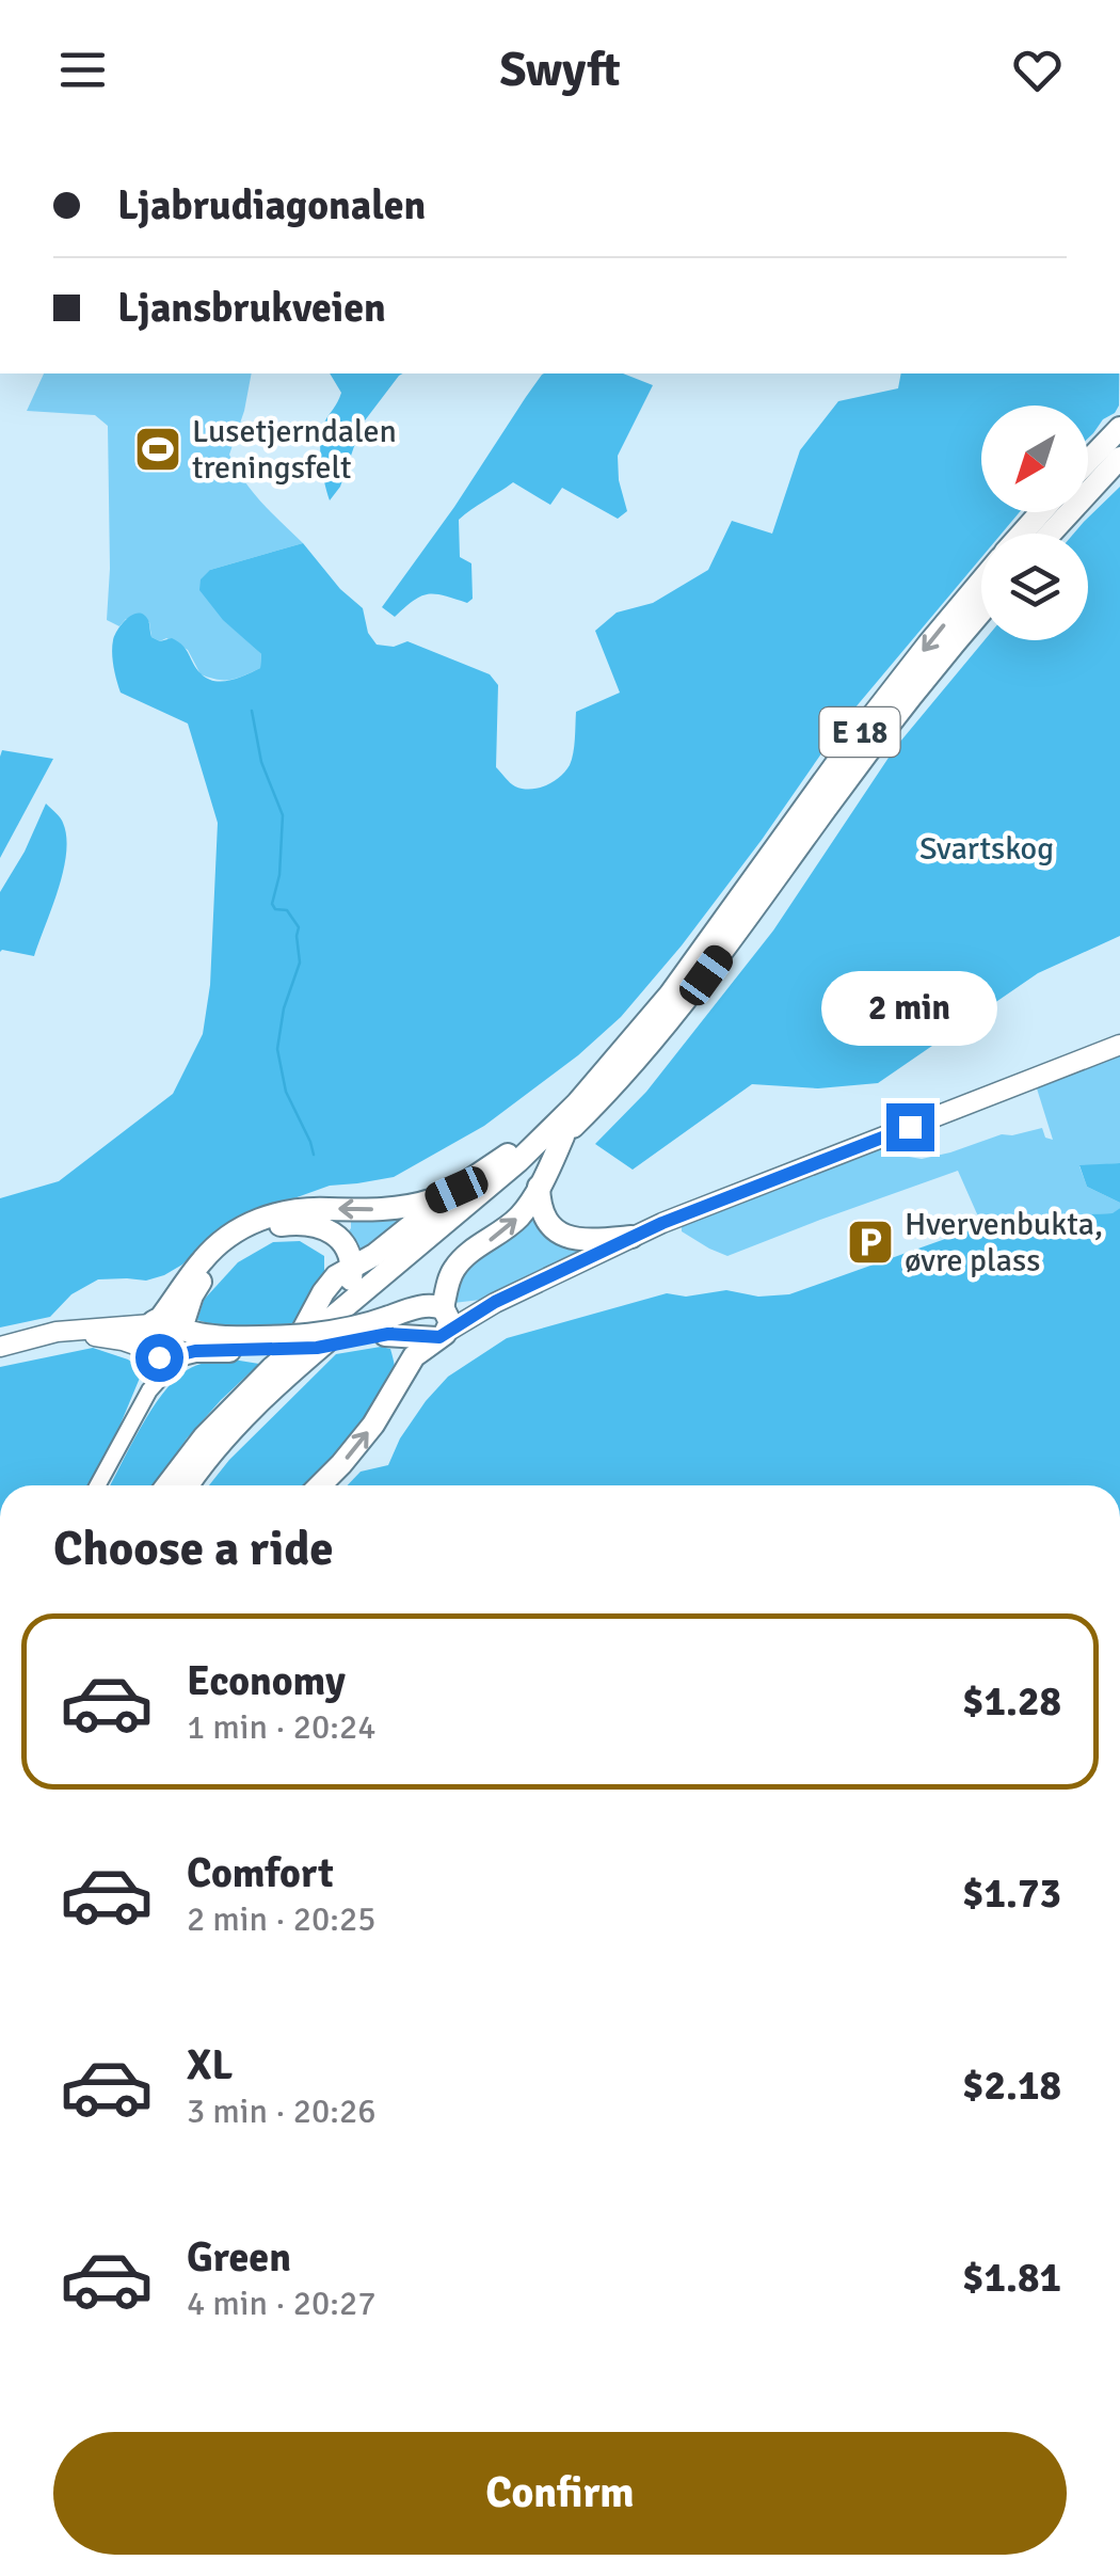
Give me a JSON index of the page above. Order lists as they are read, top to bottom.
{
  "streets": {
    "highway": ["E 18"]
  },
  "parks": ["Svartskog"],
  "places": {
    "sports": ["Lusetjerndalen treningsfelt"],
    "parking": ["Hvervenbukta, øvre plass"]
  },
  "north": "bottom left",
  "page": {
    "header": "Swyft",
    "banner": ["Ljabrudiagonalen", "Ljansbrukveien"],
    "bubble": "2 min",
    "heading": "Choose a ride",
    "list": [
      {
        "name": "Economy",
        "note": "1 min · 20:24",
        "value": "$1.28"
      },
      {
        "name": "Comfort",
        "note": "2 min · 20:25",
        "value": "$1.73"
      },
      {
        "name": "XL",
        "note": "3 min · 20:26",
        "value": "$2.18"
      },
      {
        "name": "Green",
        "note": "4 min · 20:27",
        "value": "$1.81"
      }
    ],
    "buttons": "Confirm"
  }
}
